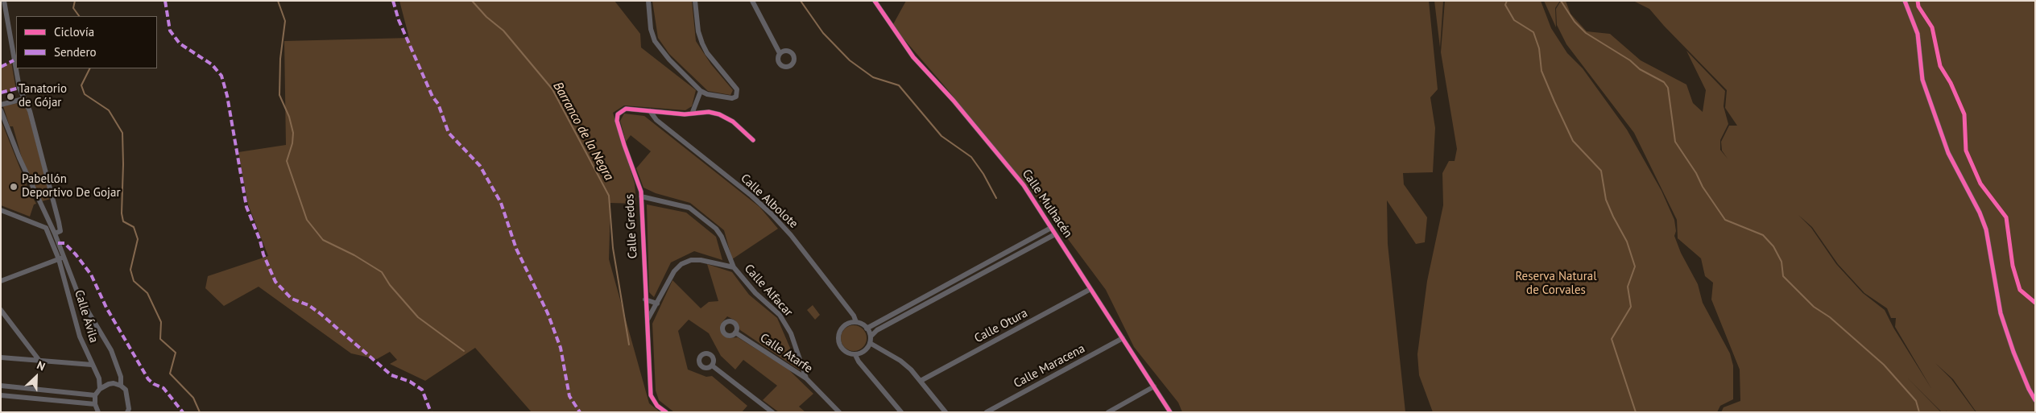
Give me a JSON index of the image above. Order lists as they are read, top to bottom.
{
  "streets": {
    "street": [
      "Calle Albolote",
      "Calle Mulhacén",
      "Calle Gredos",
      "Calle Alfacar",
      "Calle Ávila",
      "Calle Otura",
      "Calle Atarfe",
      "Calle Maracena"
    ]
  },
  "crossings": [
    ["Calle Albolote", "Calle Gredos"],
    ["Calle Mulhacén", "Calle Otura"],
    ["Calle Mulhacén", "Calle Maracena"],
    ["Calle Gredos", "Calle Alfacar"],
    ["Calle Alfacar", "Calle Atarfe"]
  ],
  "water": ["Barranco de la Negra"],
  "parks": ["Reserva Natural de Corvales"],
  "places": ["Tanatorio de Gójar", "Pabellón Deportivo De Gojar"],
  "legend": ["Ciclovía", "Sendero"],
  "north": "top right"
}
